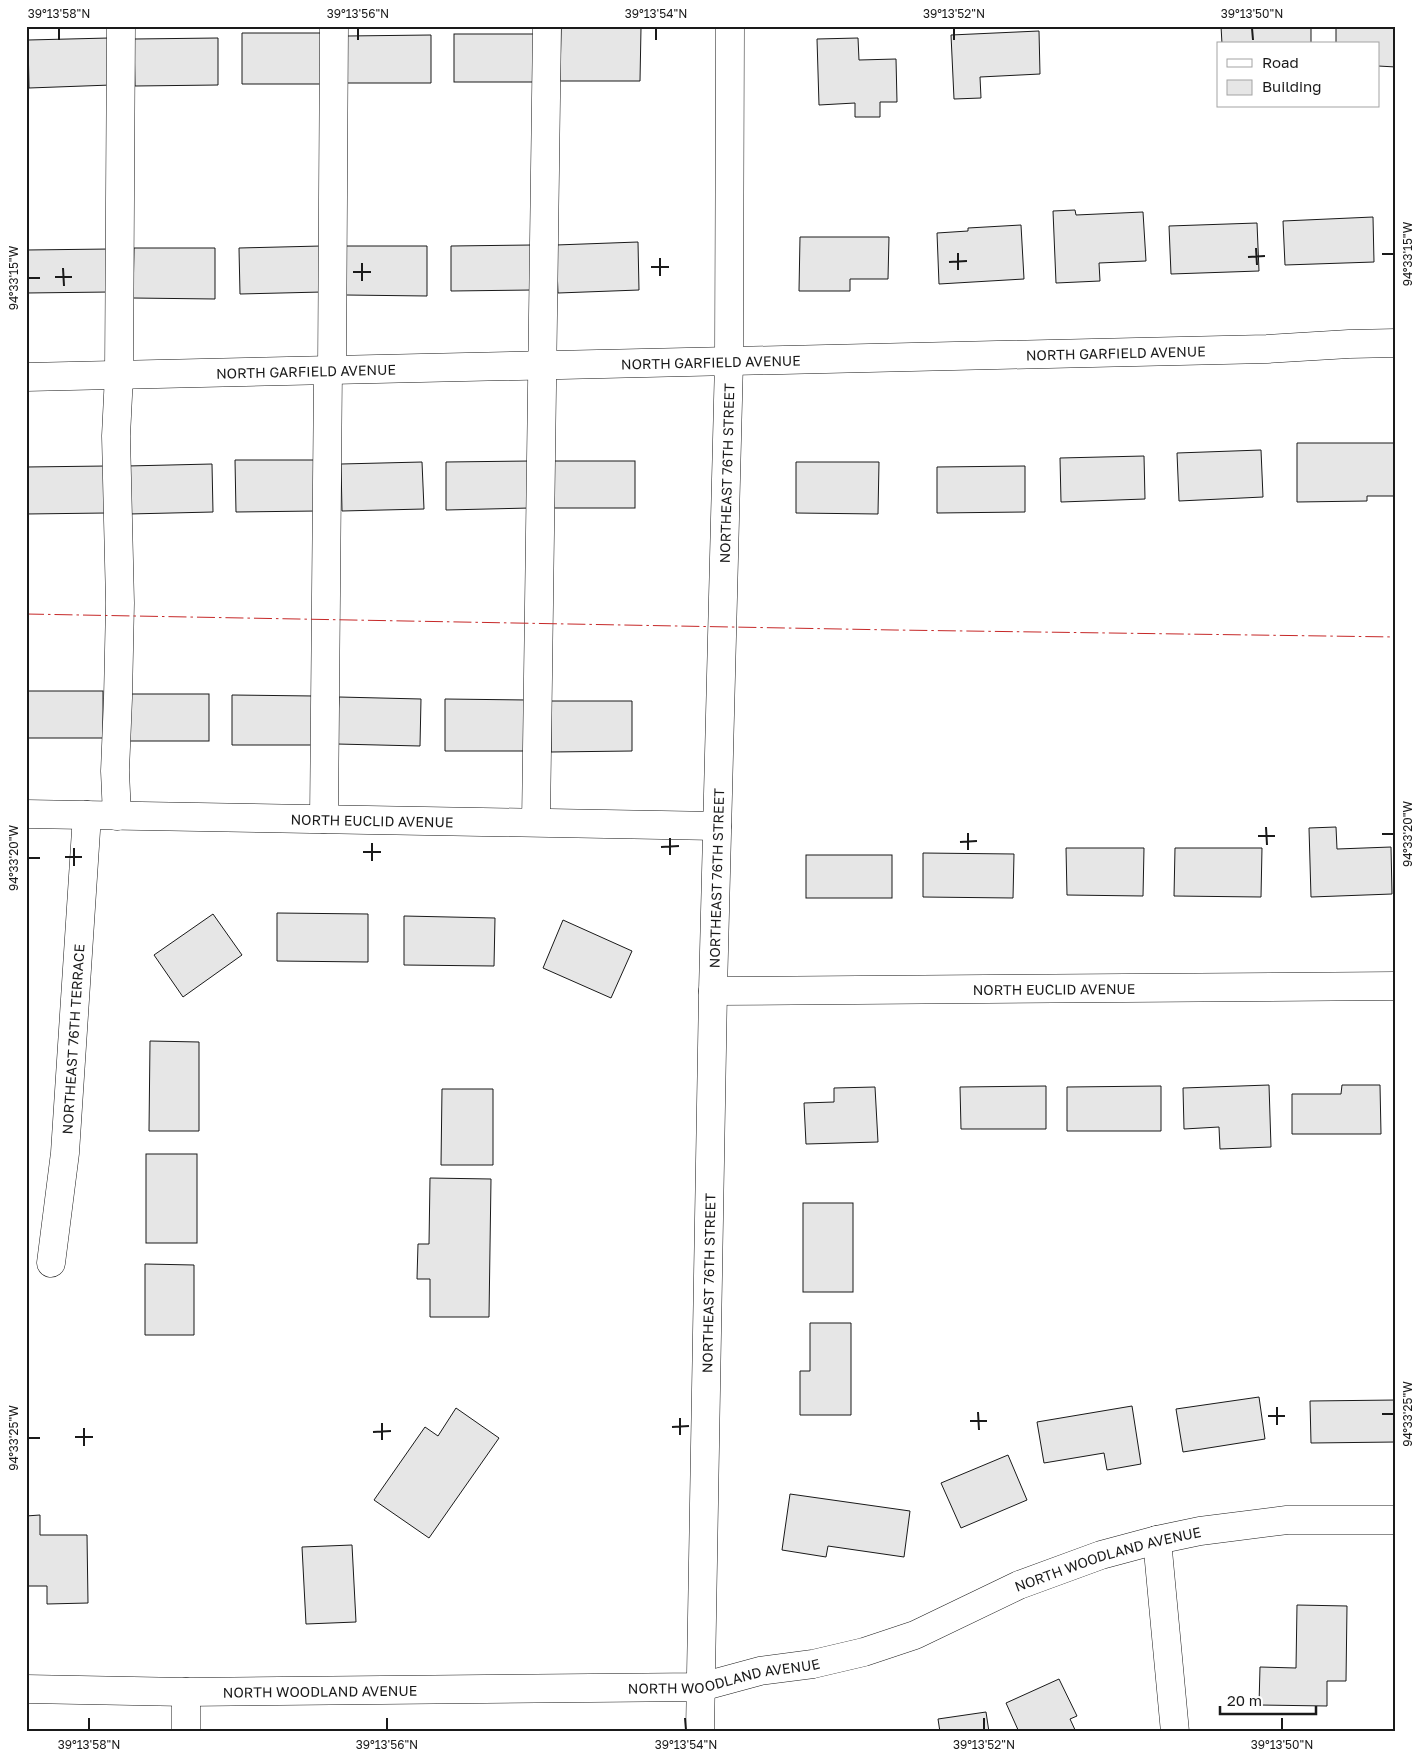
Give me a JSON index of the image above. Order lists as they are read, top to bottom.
{
  "streets": {
    "street": [
      "NORTH GARFIELD AVENUE",
      "NORTHEAST 76TH STREET",
      "NORTH EUCLID AVENUE",
      "NORTHEAST 76TH TERRACE",
      "NORTH WOODLAND AVENUE"
    ]
  },
  "crossings": [
    ["NORTH GARFIELD AVENUE", "NORTHEAST 76TH STREET"],
    ["NORTHEAST 76TH STREET", "NORTH EUCLID AVENUE"],
    ["NORTHEAST 76TH STREET", "NORTH WOODLAND AVENUE"],
    ["NORTH EUCLID AVENUE", "NORTHEAST 76TH TERRACE"]
  ],
  "legend": ["Road", "Building"],
  "scale_bar": "20 m",
  "coordinates": [
    "39°13'58\"N",
    "39°13'56\"N",
    "39°13'54\"N",
    "39°13'52\"N",
    "39°13'50\"N",
    "94°33'15\"W",
    "94°33'20\"W",
    "94°33'25\"W"
  ]
}
